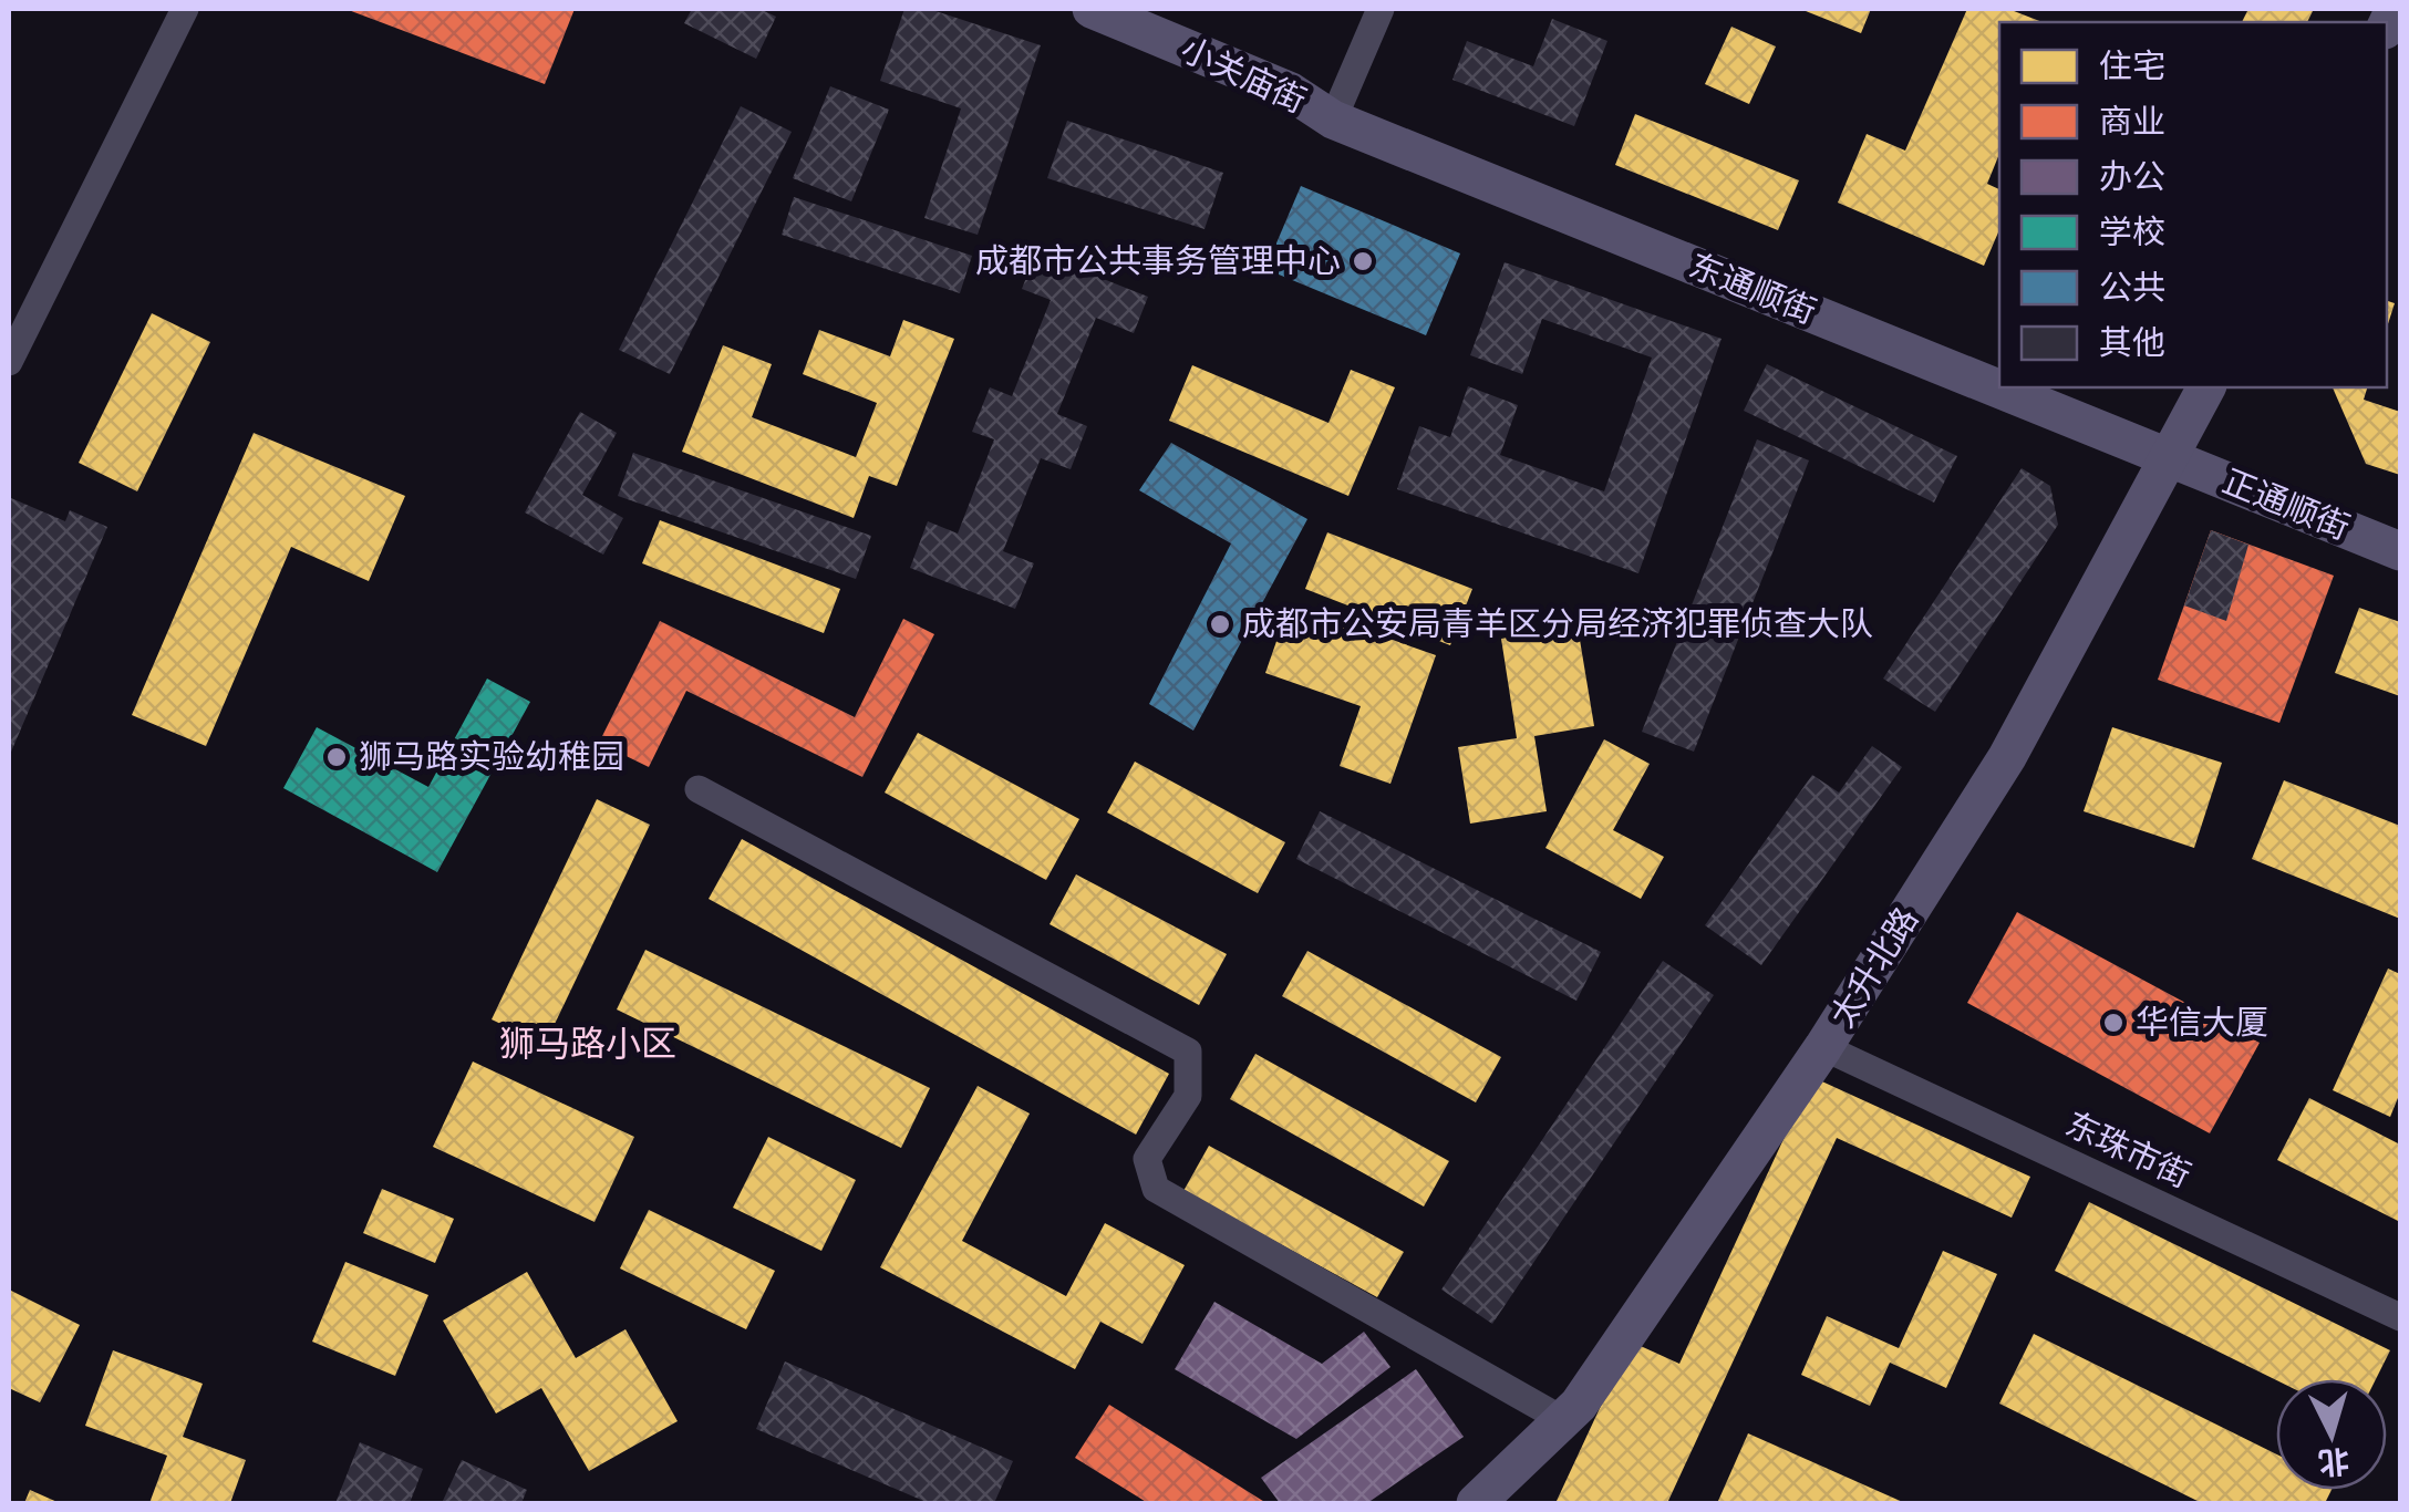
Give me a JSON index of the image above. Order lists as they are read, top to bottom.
{
  "streets": {
    "street": [
      "小关庙街",
      "东通顺街",
      "正通顺街",
      "太升北路",
      "东珠市街"
    ]
  },
  "crossings": [
    ["小关庙街", "东通顺街"],
    ["东通顺街", "正通顺街"],
    ["东通顺街", "太升北路"],
    ["正通顺街", "太升北路"],
    ["太升北路", "东珠市街"]
  ],
  "districts": ["狮马路小区"],
  "places": [
    "成都市公共事务管理中心",
    "成都市公安局青羊区分局经济犯罪侦查大队",
    "狮马路实验幼稚园",
    "华信大厦"
  ],
  "legend": [
    "住宅",
    "商业",
    "办公",
    "学校",
    "公共",
    "其他"
  ],
  "north": "bottom"
}
